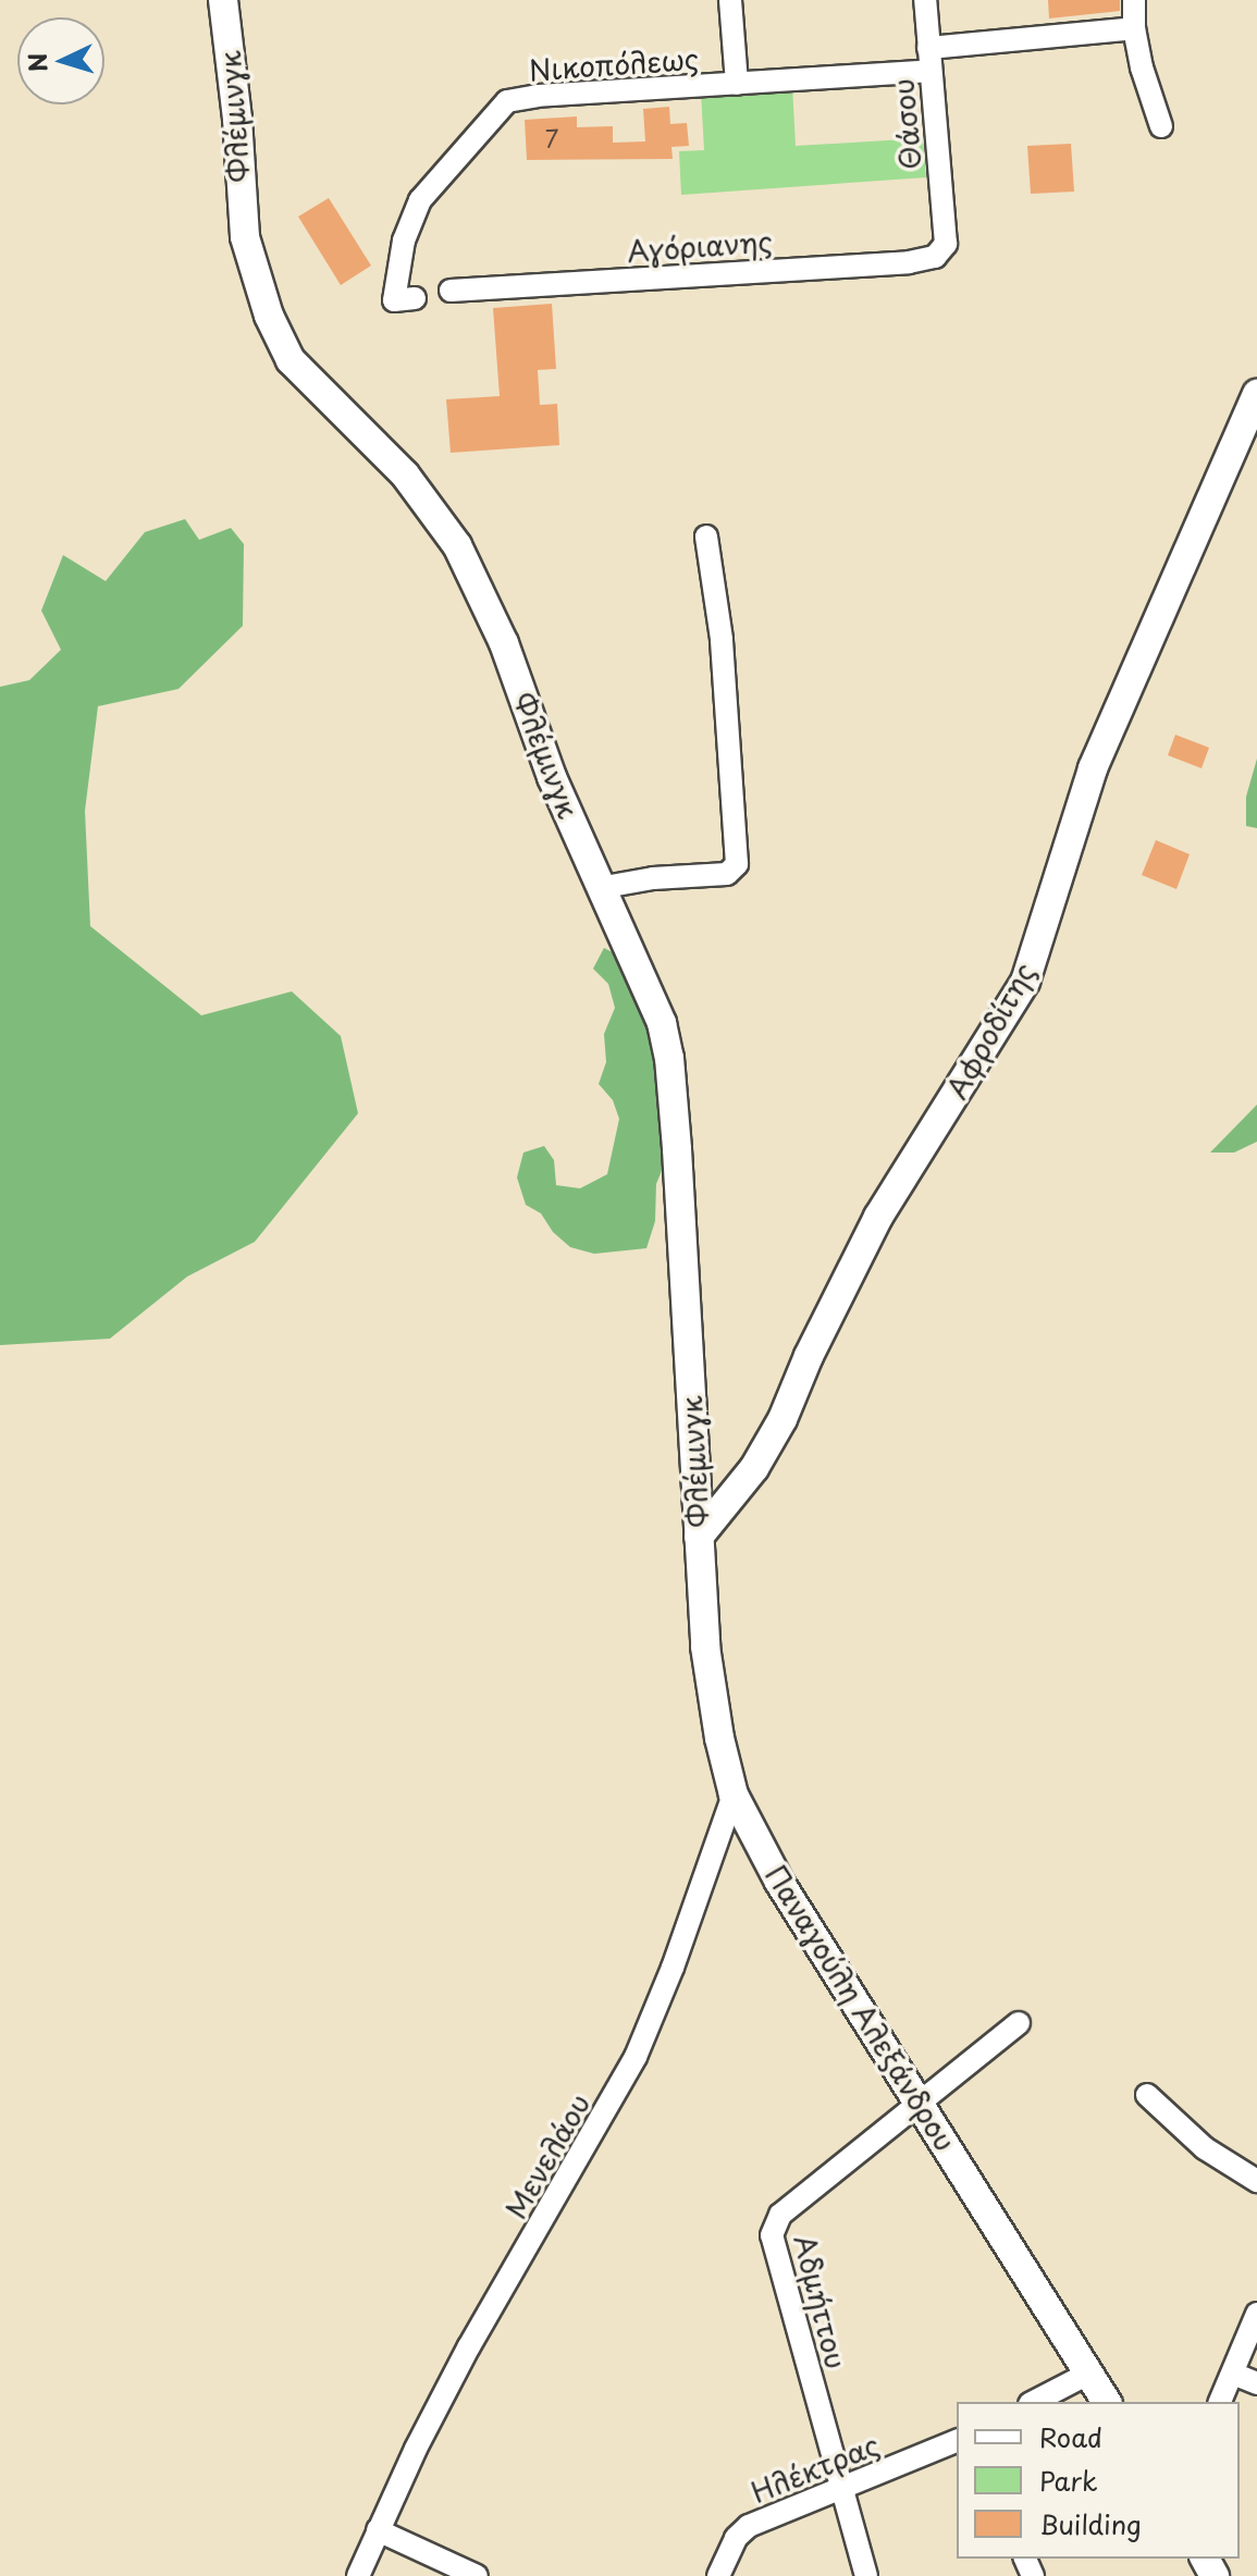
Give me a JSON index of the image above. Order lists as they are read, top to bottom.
{
  "streets": {
    "street": [
      "Νικοπόλεως",
      "Φλέμινγκ",
      "Θάσου",
      "Αγόριανης",
      "Αφροδίτης",
      "Παναγούλη Αλεξάνδρου",
      "Μενελάου",
      "Αδμήττου",
      "Ηλέκτρας"
    ]
  },
  "crossings": [
    ["Νικοπόλεως", "Θάσου"],
    ["Φλέμινγκ", "Αφροδίτης"],
    ["Φλέμινγκ", "Παναγούλη Αλεξάνδρου"],
    ["Θάσου", "Αγόριανης"],
    ["Παναγούλη Αλεξάνδρου", "Μενελάου"],
    ["Παναγούλη Αλεξάνδρου", "Αδμήττου"],
    ["Αδμήττου", "Ηλέκτρας"]
  ],
  "house_numbers": ["7"],
  "legend": ["Road", "Park", "Building"],
  "north": "left"
}
